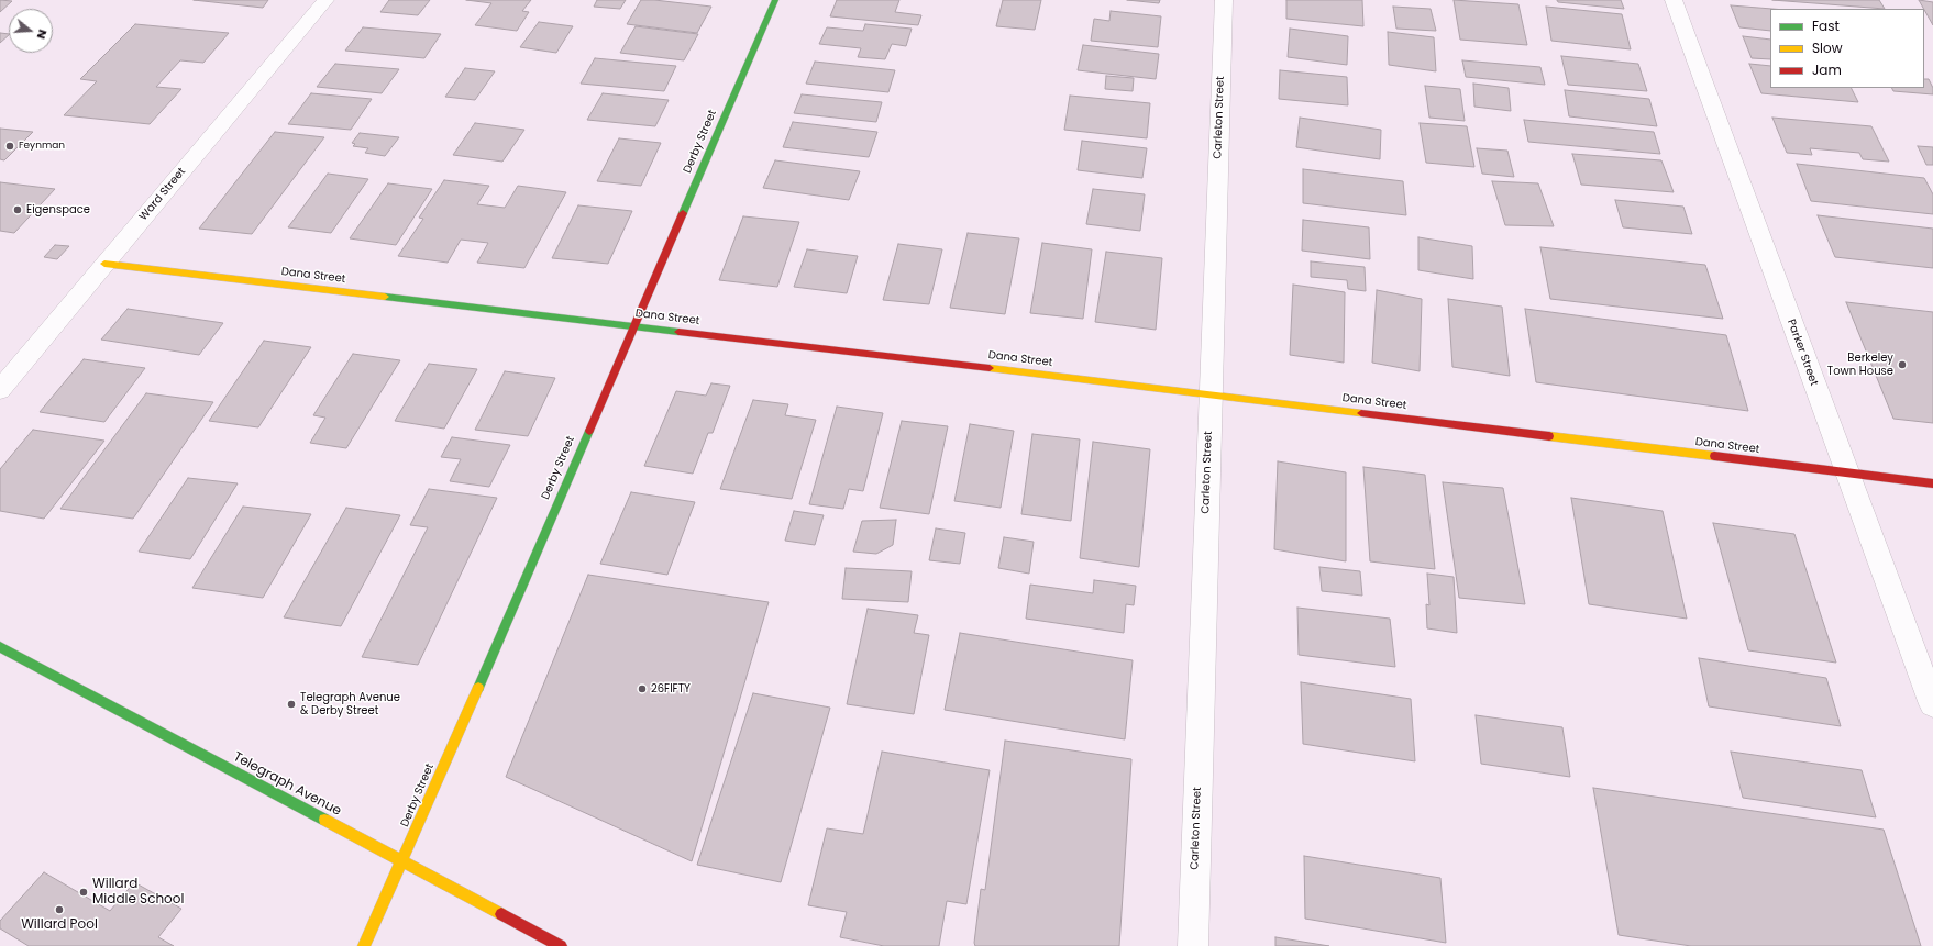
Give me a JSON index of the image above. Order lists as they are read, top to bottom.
{
  "streets": {
    "street": [
      "Carleton Street",
      "Derby Street",
      "Ward Street",
      "Dana Street",
      "Parker Street",
      "Telegraph Avenue"
    ]
  },
  "crossings": [
    ["Carleton Street", "Dana Street"],
    ["Derby Street", "Dana Street"],
    ["Derby Street", "Telegraph Avenue"],
    ["Ward Street", "Dana Street"],
    ["Dana Street", "Parker Street"]
  ],
  "places": [
    "Feynman",
    "Eigenspace",
    "Berkeley Town House",
    "26FIFTY",
    "Telegraph Avenue & Derby Street",
    "Willard Middle School",
    "Willard Pool"
  ],
  "legend": ["Fast", "Slow", "Jam"],
  "north": "right"
}
